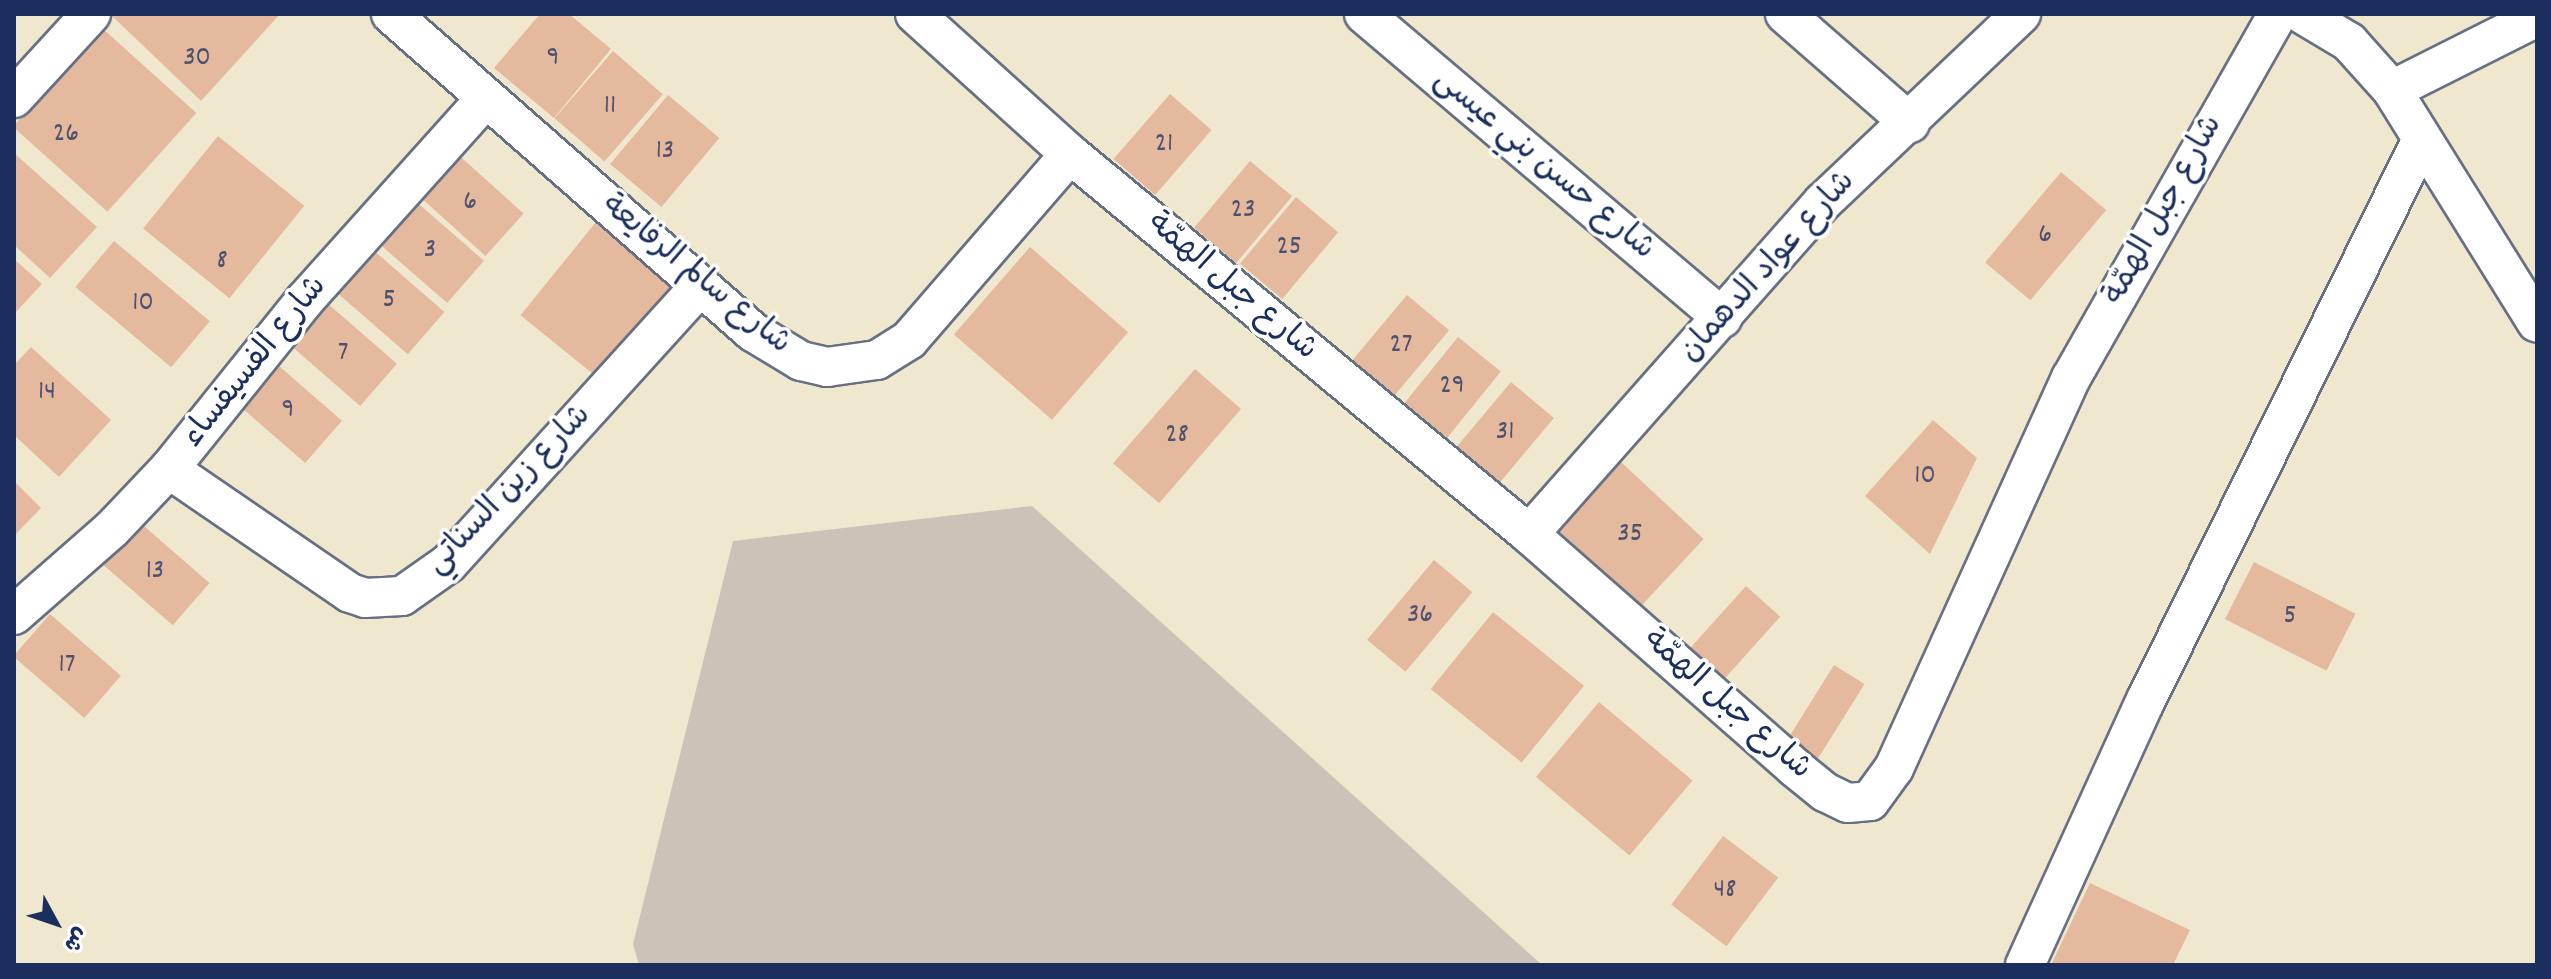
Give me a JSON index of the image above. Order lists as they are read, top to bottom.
{
  "streets": {
    "street": [
      "شارع حسن بني عيسى",
      "شارع جبل الهمّة",
      "شارع عواد الدهمان",
      "شارع سالم الرفايعة",
      "شارع الفسيفساء",
      "شارع زين السناتي"
    ]
  },
  "crossings": [
    ["شارع حسن بني عيسى", "شارع عواد الدهمان"],
    ["شارع جبل الهمّة", "شارع عواد الدهمان"],
    ["شارع جبل الهمّة", "شارع سالم الرفايعة"],
    ["شارع سالم الرفايعة", "شارع الفسيفساء"],
    ["شارع سالم الرفايعة", "شارع زين السناتي"],
    ["شارع الفسيفساء", "شارع زين السناتي"]
  ],
  "house_numbers": [
    "30",
    "9",
    "11",
    "26",
    "21",
    "13",
    "6",
    "23",
    "6",
    "25",
    "3",
    "8",
    "5",
    "10",
    "27",
    "7",
    "29",
    "14",
    "9",
    "31",
    "28",
    "10",
    "35",
    "13",
    "36",
    "5",
    "17",
    "48"
  ],
  "north": "bottom right"
}
